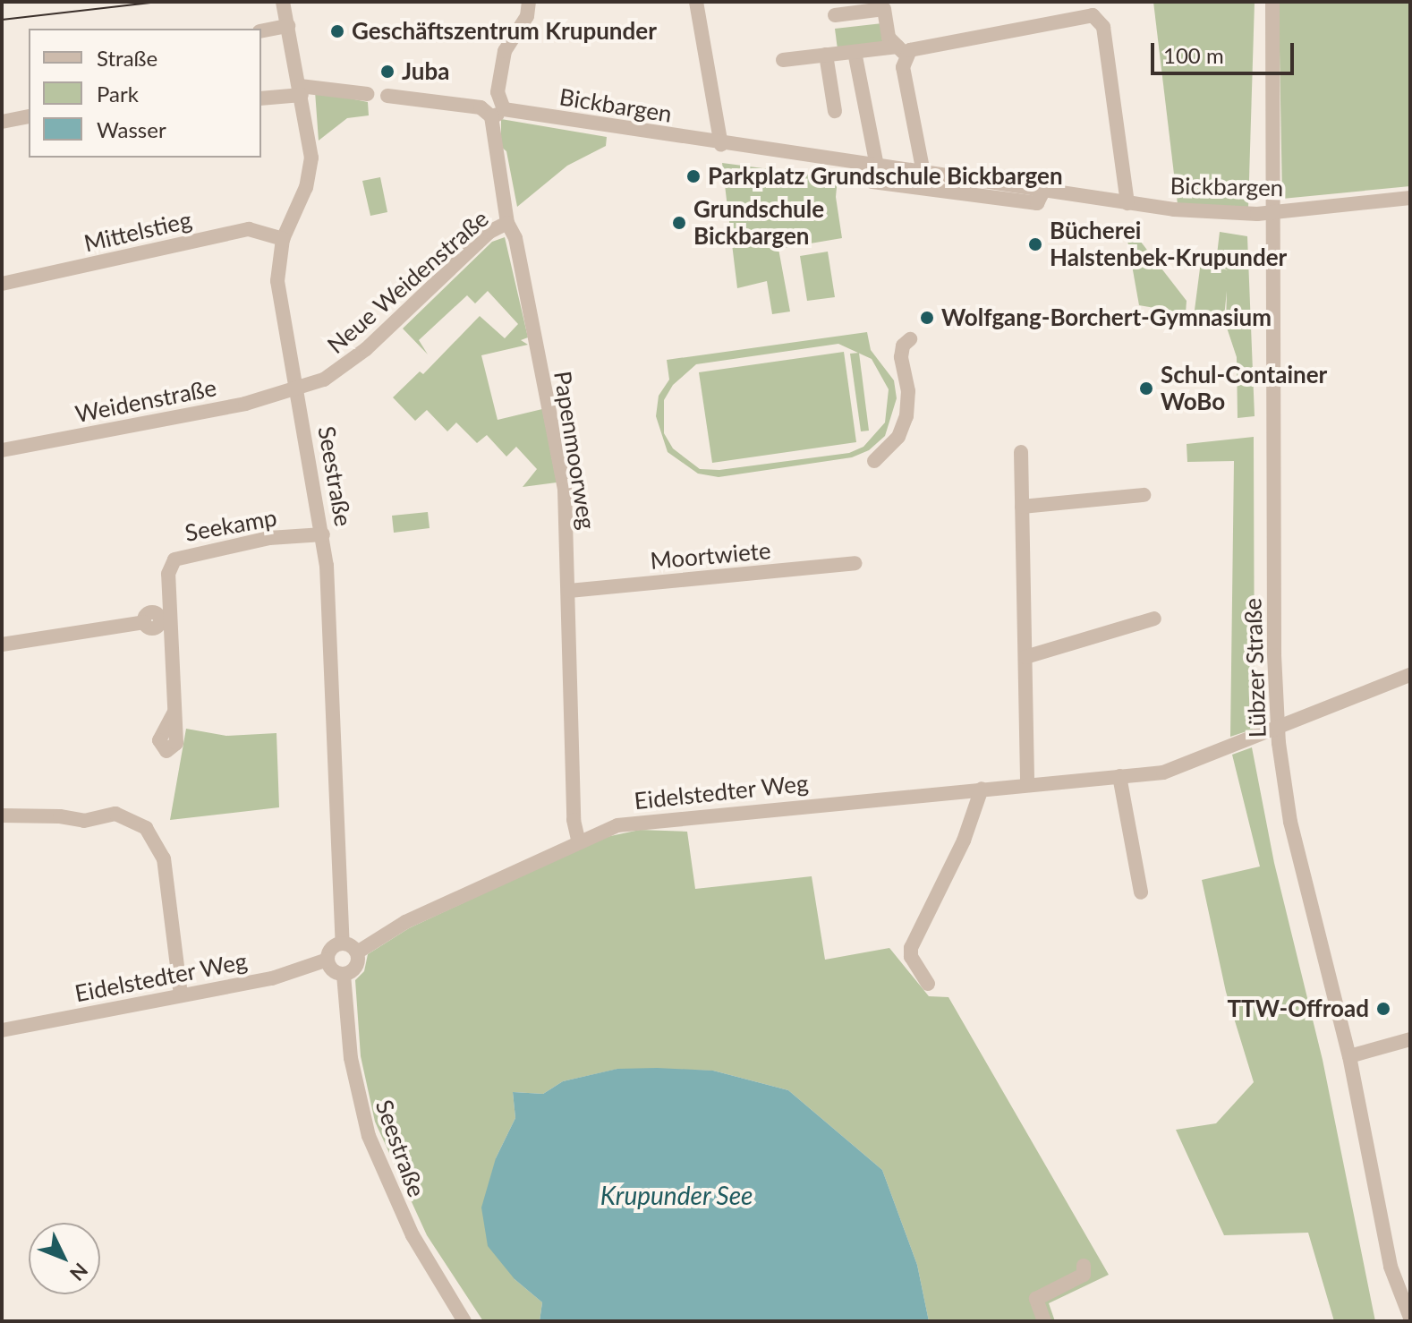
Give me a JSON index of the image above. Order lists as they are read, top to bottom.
{
  "streets": {
    "street": [
      "Bickbargen",
      "Mittelstieg",
      "Neue Weidenstraße",
      "Weidenstraße",
      "Papenmoorweg",
      "Seestraße",
      "Seekamp",
      "Moortwiete",
      "Lübzer Straße",
      "Eidelstedter Weg"
    ]
  },
  "crossings": [
    ["Bickbargen", "Papenmoorweg"],
    ["Bickbargen", "Lübzer Straße"],
    ["Mittelstieg", "Seestraße"],
    ["Neue Weidenstraße", "Weidenstraße"],
    ["Neue Weidenstraße", "Papenmoorweg"],
    ["Neue Weidenstraße", "Seestraße"],
    ["Weidenstraße", "Seestraße"],
    ["Papenmoorweg", "Moortwiete"],
    ["Papenmoorweg", "Eidelstedter Weg"],
    ["Seestraße", "Seekamp"],
    ["Seestraße", "Eidelstedter Weg"],
    ["Lübzer Straße", "Eidelstedter Weg"]
  ],
  "water": ["Krupunder See"],
  "places": [
    "Geschäftszentrum Krupunder",
    "Juba",
    "Parkplatz Grundschule Bickbargen",
    "Grundschule Bickbargen",
    "Bücherei Halstenbek-Krupunder",
    "Wolfgang-Borchert-Gymnasium",
    "Schul-Container WoBo",
    "TTW-Offroad"
  ],
  "legend": ["Straße", "Park", "Wasser"],
  "scale_bar": "100 m",
  "north": "bottom right"
}
